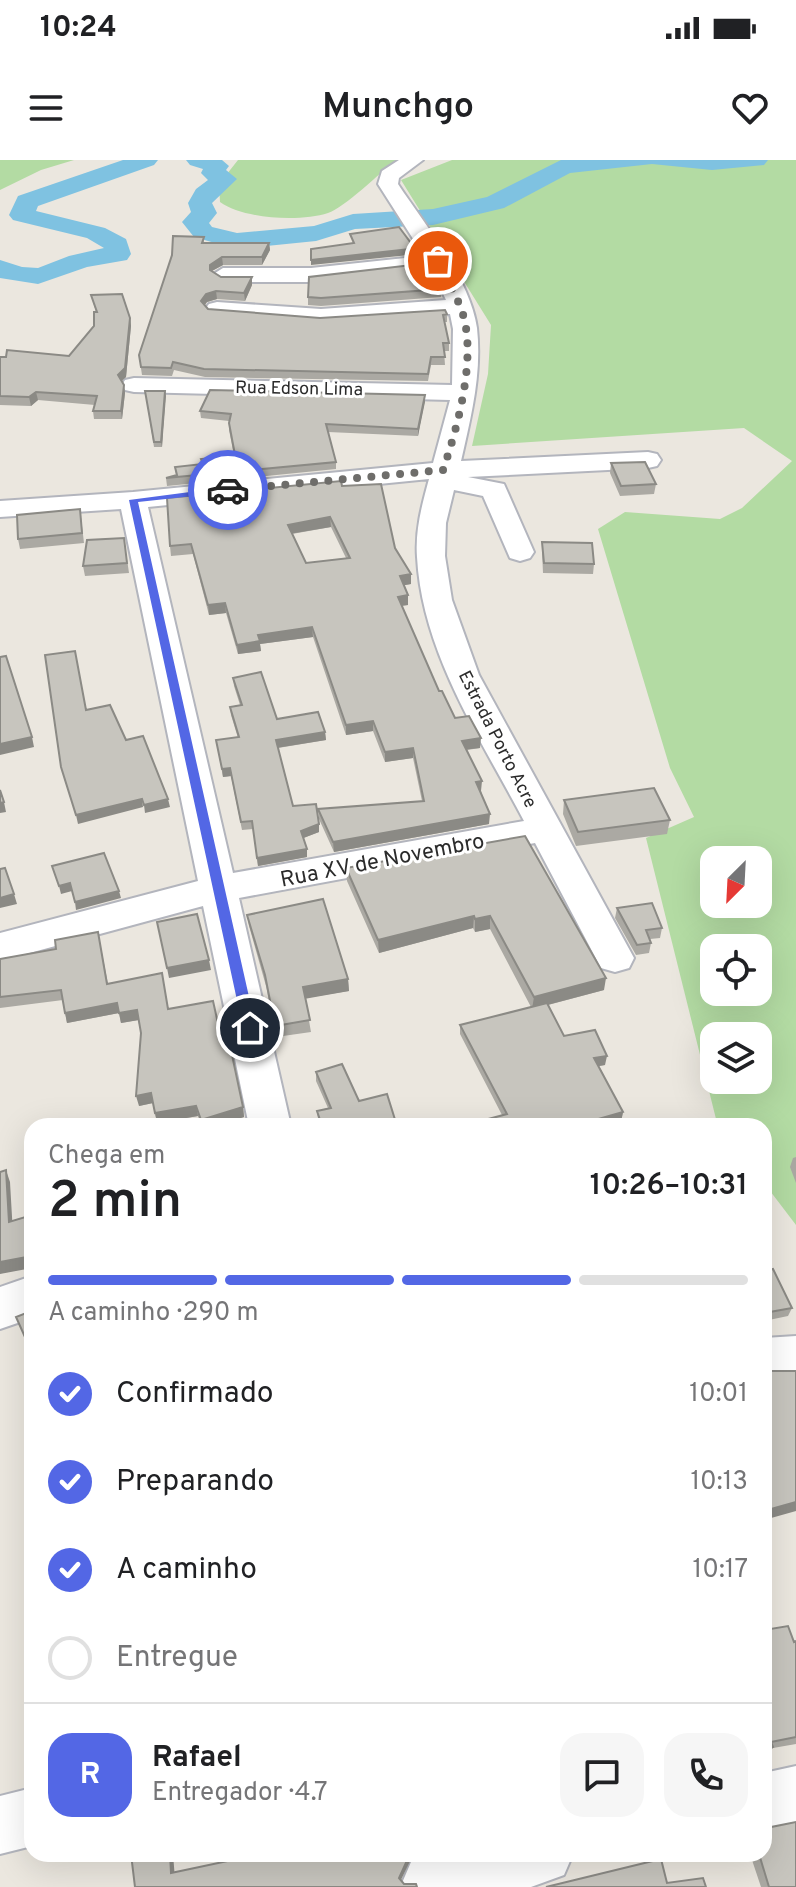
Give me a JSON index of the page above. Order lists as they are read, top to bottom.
{
  "streets": {
    "street": ["Rua Edson Lima", "Estrada Porto Acre", "Rua XV de Novembro"]
  },
  "crossings": [
    ["Rua Edson Lima", "Estrada Porto Acre"],
    ["Estrada Porto Acre", "Rua XV de Novembro"]
  ],
  "north": "bottom left",
  "page": {
    "status": "10:24",
    "header": "Munchgo",
    "heading": ["2 min", "Chega em", "10:26–10:31"],
    "panel": ["Rafael", "Entregador · 4.7"],
    "bar": "A caminho · 290 m",
    "list": [
      ["Confirmado", "10:01"],
      ["Preparando", "10:13"],
      ["A caminho", "10:17"],
      "Entregue"
    ],
    "round": "R"
  }
}
